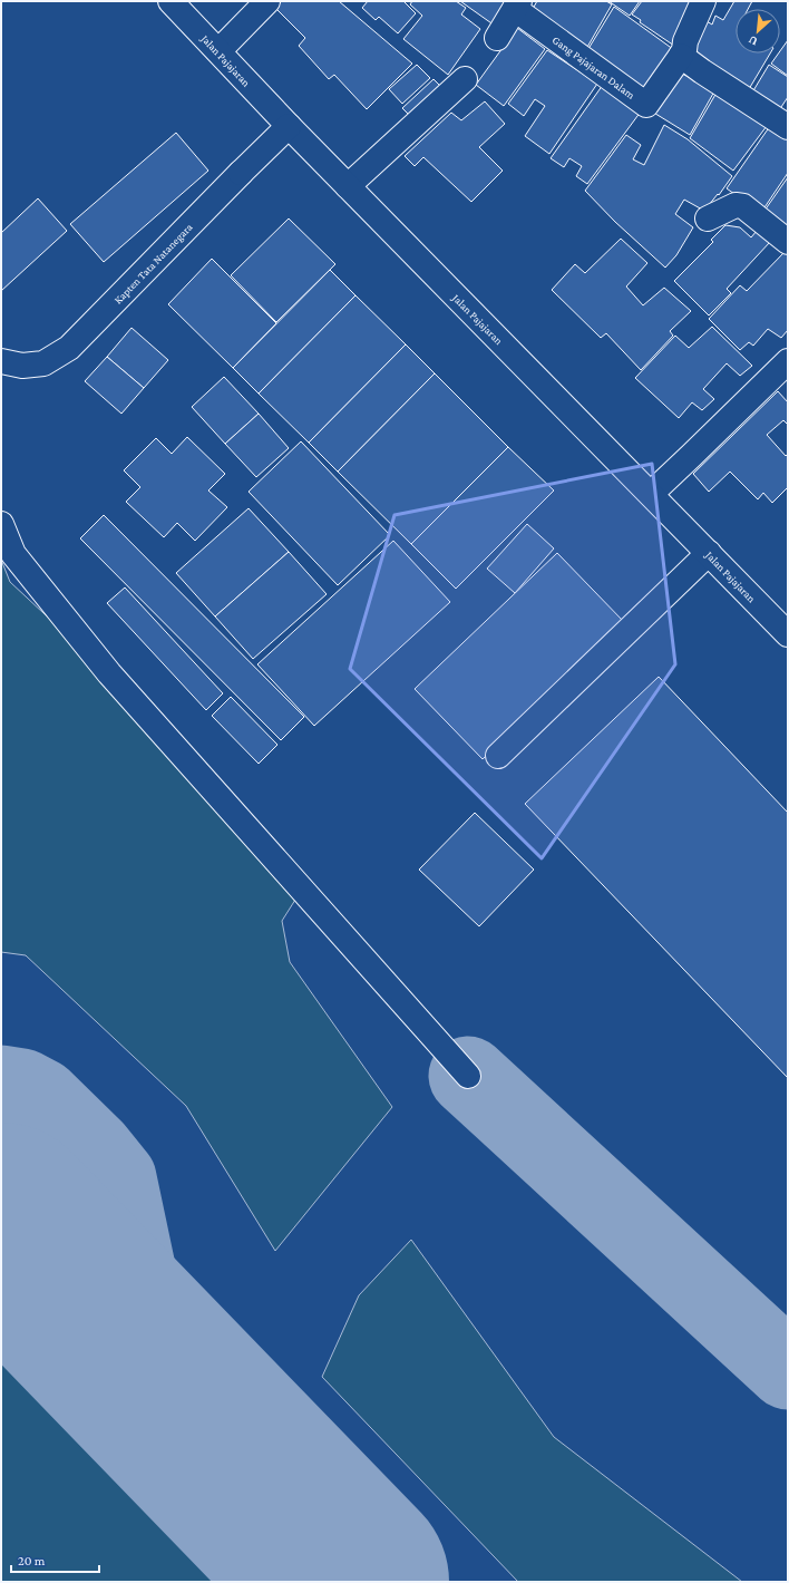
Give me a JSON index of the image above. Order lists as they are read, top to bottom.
{
  "streets": {
    "street": ["Jalan Pajajaran", "Gang Pajajaran Dalam", "Kapten Tata Natanegara"]
  },
  "crossings": [
    ["Jalan Pajajaran", "Kapten Tata Natanegara"]
  ],
  "scale_bar": "20 m",
  "north": "bottom left"
}
